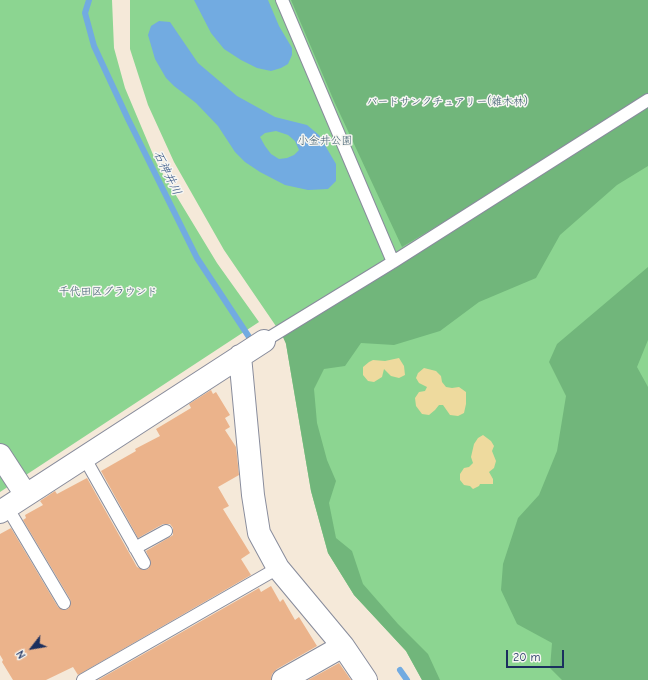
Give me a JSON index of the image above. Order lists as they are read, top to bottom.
{
  "water": ["石神井川"],
  "parks": ["バードサンクチュアリー(雑木林)", "小金井公園", "千代田区グラウンド"],
  "scale_bar": "20 m",
  "north": "bottom left"
}
